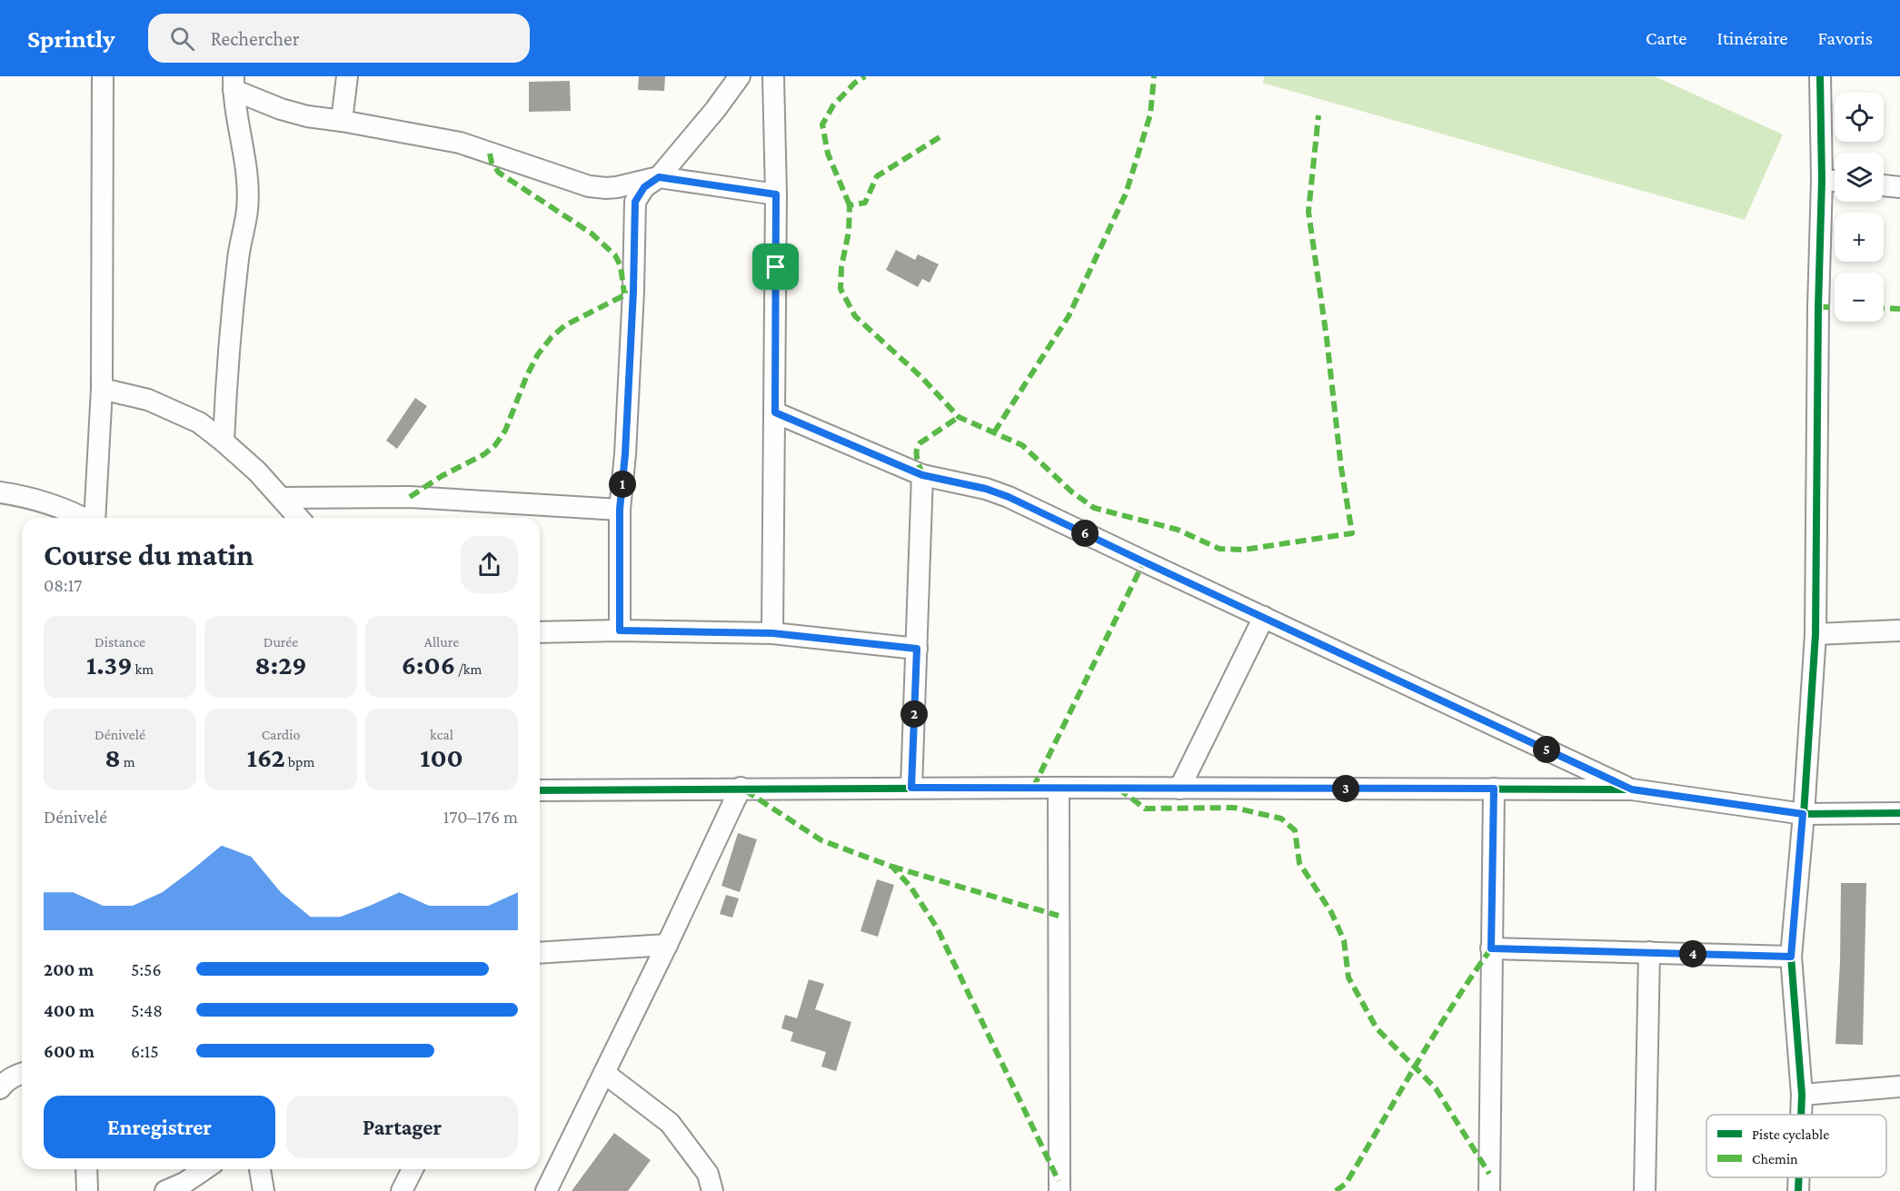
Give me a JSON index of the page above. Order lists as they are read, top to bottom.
{
  "legend": ["Piste cyclable", "Chemin"],
  "page": {
    "header": "Sprintly",
    "search": "Rechercher",
    "nav": ["Carte", "Itinéraire", "Favoris"],
    "map_buttons": ["+", "−"],
    "pins": [
      "1",
      "6",
      "2",
      "5",
      "3",
      "4"
    ],
    "heading": ["Course du matin", "08:17"],
    "stats": [
      ["Distance", "1.39 km"],
      ["Durée", "8:29"],
      ["Allure", "6:06 /km"],
      ["Dénivelé", "8 m"],
      ["Cardio", "162 bpm"],
      ["kcal", "100"]
    ],
    "chart": ["Dénivelé", "170–176 m"],
    "list": [
      {
        "name": "200 m",
        "note": "5:56"
      },
      {
        "name": "400 m",
        "note": "5:48"
      },
      {
        "name": "600 m",
        "note": "6:15"
      }
    ],
    "buttons": ["Enregistrer", "Partager"]
  }
}
